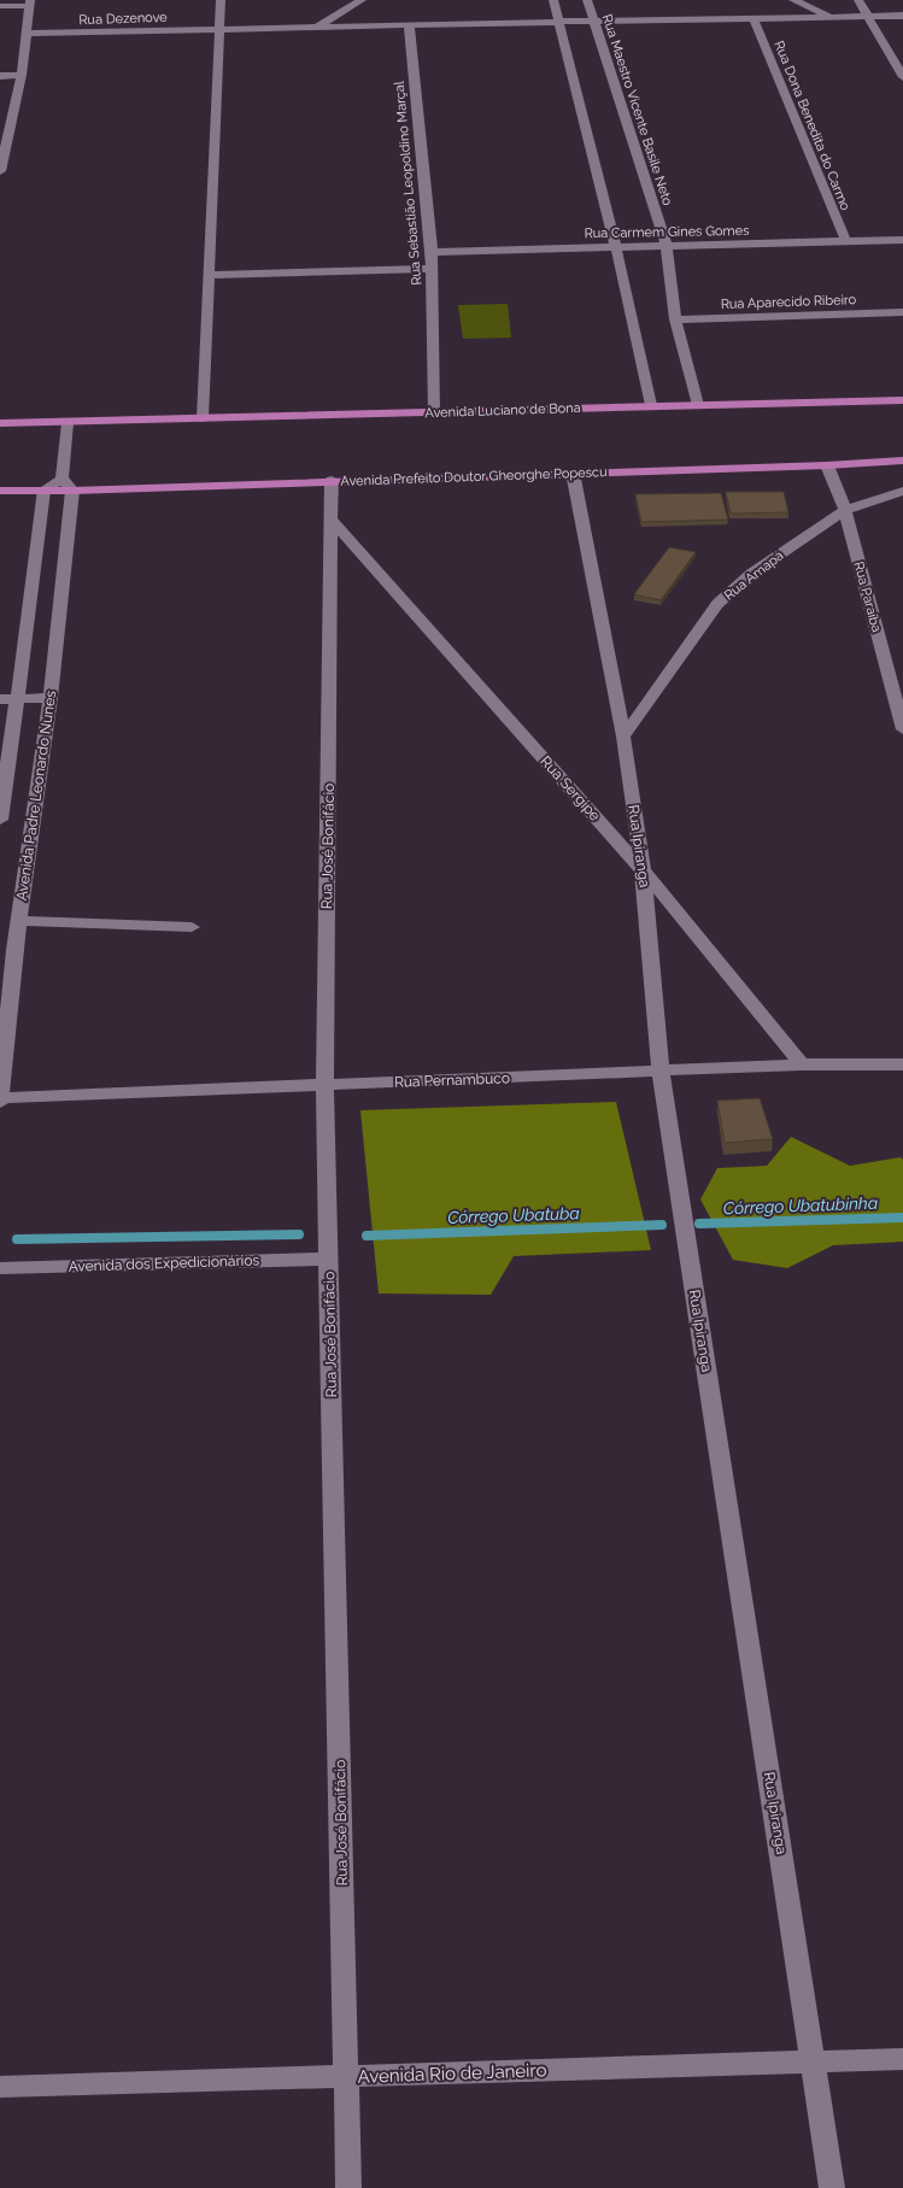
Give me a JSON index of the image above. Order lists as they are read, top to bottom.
{
  "streets": {
    "main road": ["Avenida Luciano de Bona", "Avenida Prefeito Doutor Gheorghe Popescu"],
    "street": [
      "Rua Dezenove",
      "Rua Maestro Vicente Basile Neto",
      "Rua Dona Benedita do Carmo",
      "Rua Sebastião Leopoldino Marçal",
      "Rua Carmem Gines Gomes",
      "Rua Aparecido Ribeiro",
      "Rua Amapá",
      "Rua Paraíba",
      "Rua Sergipe",
      "Avenida Padre Leonardo Nunes",
      "Rua José Bonifácio",
      "Rua Ipiranga",
      "Rua Pernambuco",
      "Avenida dos Expedicionários",
      "Avenida Rio de Janeiro"
    ]
  },
  "crossings": [
    ["Rua Dezenove", "Rua Maestro Vicente Basile Neto"],
    ["Rua Dezenove", "Rua Dona Benedita do Carmo"],
    ["Rua Dezenove", "Rua Sebastião Leopoldino Marçal"],
    ["Rua Maestro Vicente Basile Neto", "Rua Carmem Gines Gomes"],
    ["Rua Maestro Vicente Basile Neto", "Rua Aparecido Ribeiro"],
    ["Rua Maestro Vicente Basile Neto", "Avenida Luciano de Bona"],
    ["Rua Dona Benedita do Carmo", "Rua Carmem Gines Gomes"],
    ["Rua Sebastião Leopoldino Marçal", "Rua Carmem Gines Gomes"],
    ["Rua Sebastião Leopoldino Marçal", "Avenida Luciano de Bona"],
    ["Avenida Luciano de Bona", "Avenida Padre Leonardo Nunes"],
    ["Avenida Prefeito Doutor Gheorghe Popescu", "Rua Paraíba"],
    ["Avenida Prefeito Doutor Gheorghe Popescu", "Avenida Padre Leonardo Nunes"],
    ["Avenida Prefeito Doutor Gheorghe Popescu", "Rua José Bonifácio"],
    ["Avenida Prefeito Doutor Gheorghe Popescu", "Rua Ipiranga"],
    ["Rua Amapá", "Rua Paraíba"],
    ["Rua Amapá", "Rua Ipiranga"],
    ["Rua Sergipe", "Rua José Bonifácio"],
    ["Rua Sergipe", "Rua Ipiranga"],
    ["Rua Sergipe", "Rua Pernambuco"],
    ["Avenida Padre Leonardo Nunes", "Rua Pernambuco"],
    ["Rua José Bonifácio", "Rua Pernambuco"],
    ["Rua José Bonifácio", "Avenida dos Expedicionários"],
    ["Rua José Bonifácio", "Avenida Rio de Janeiro"],
    ["Rua Ipiranga", "Rua Pernambuco"],
    ["Rua Ipiranga", "Avenida Rio de Janeiro"]
  ],
  "water": ["Córrego Ubatubinha", "Córrego Ubatuba"]
}
